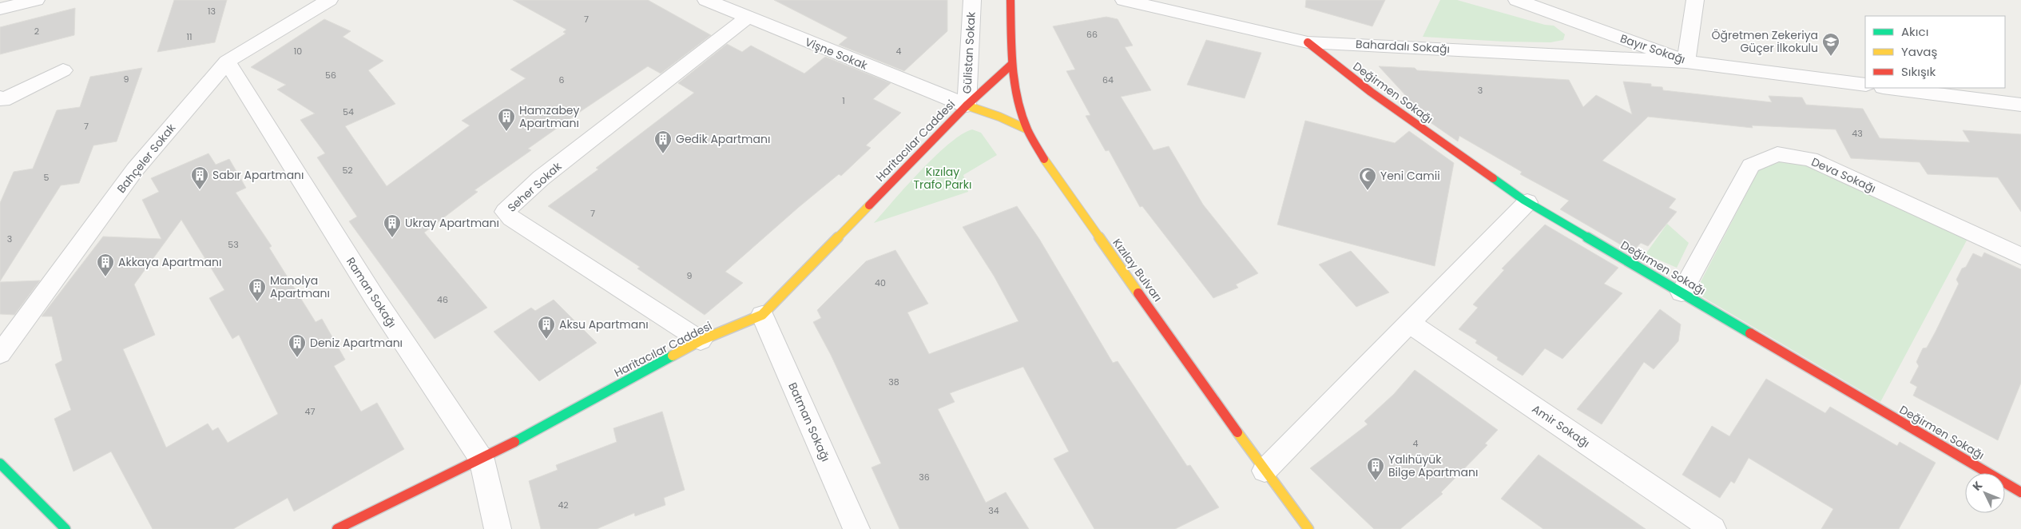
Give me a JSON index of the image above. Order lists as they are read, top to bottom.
{
  "streets": {
    "street": [
      "Bahardalı Sokağı",
      "Bayır Sokağı",
      "Gülistan Sokak",
      "Vişne Sokak",
      "Değirmen Sokağı",
      "Haritacılar Caddesi",
      "Bahçeler Sokak",
      "Deva Sokağı",
      "Seher Sokak",
      "Kızılay Bulvarı",
      "Raman Sokağı",
      "Batman Sokağı",
      "Amir Sokağı"
    ]
  },
  "crossings": [
    ["Bahardalı Sokağı", "Bayır Sokağı"],
    ["Bahardalı Sokağı", "Değirmen Sokağı"],
    ["Gülistan Sokak", "Vişne Sokak"],
    ["Gülistan Sokak", "Haritacılar Caddesi"],
    ["Vişne Sokak", "Haritacılar Caddesi"],
    ["Vişne Sokak", "Seher Sokak"],
    ["Değirmen Sokağı", "Deva Sokağı"],
    ["Haritacılar Caddesi", "Seher Sokak"],
    ["Haritacılar Caddesi", "Kızılay Bulvarı"],
    ["Haritacılar Caddesi", "Raman Sokağı"],
    ["Haritacılar Caddesi", "Batman Sokağı"],
    ["Bahçeler Sokak", "Raman Sokağı"]
  ],
  "parks": ["Kızılay Trafo Parkı"],
  "places": {
    "school or university": ["Öğretmen Zekeriya Güçer İlkokulu"],
    "building": [
      "Hamzabey Apartmanı",
      "Gedik Apartmanı",
      "Sabır Apartmanı",
      "Ukray Apartmanı",
      "Akkaya Apartmanı",
      "Manolya Apartmanı",
      "Aksu Apartmanı",
      "Deniz Apartmanı",
      "Yalıhüyük Bilge Apartmanı"
    ],
    "mosque": ["Yeni Camii"]
  },
  "house_numbers": [
    "13",
    "7",
    "2",
    "66",
    "11",
    "10",
    "4",
    "56",
    "9",
    "6",
    "64",
    "3",
    "1",
    "54",
    "7",
    "43",
    "52",
    "5",
    "7",
    "3",
    "53",
    "9",
    "40",
    "46",
    "38",
    "47",
    "4",
    "36",
    "42",
    "34"
  ],
  "legend": ["Akıcı", "Yavaş", "Sıkışık"],
  "north": "top left"
}
